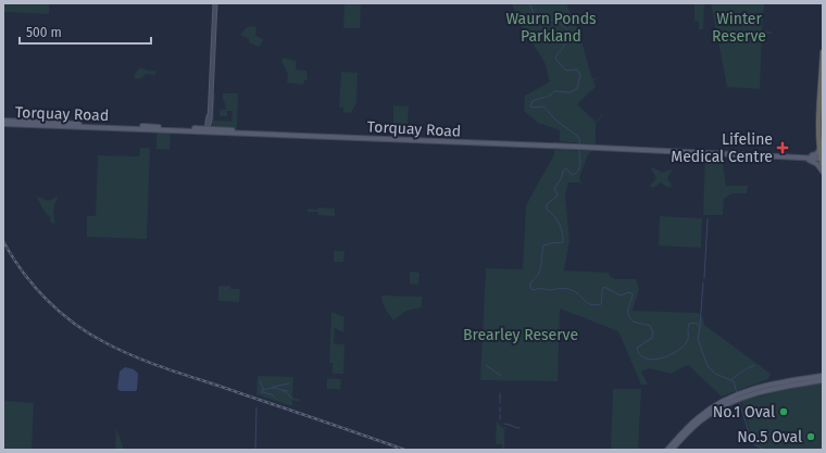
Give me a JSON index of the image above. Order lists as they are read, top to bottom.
{
  "streets": {
    "main road": ["Torquay Road"]
  },
  "parks": ["Waurn Ponds Parkland", "Winter Reserve", "Brearley Reserve"],
  "places": {
    "health": ["Lifeline Medical Centre"],
    "other": ["No.1 Oval", "No.5 Oval"]
  },
  "scale_bar": "500 m"
}
